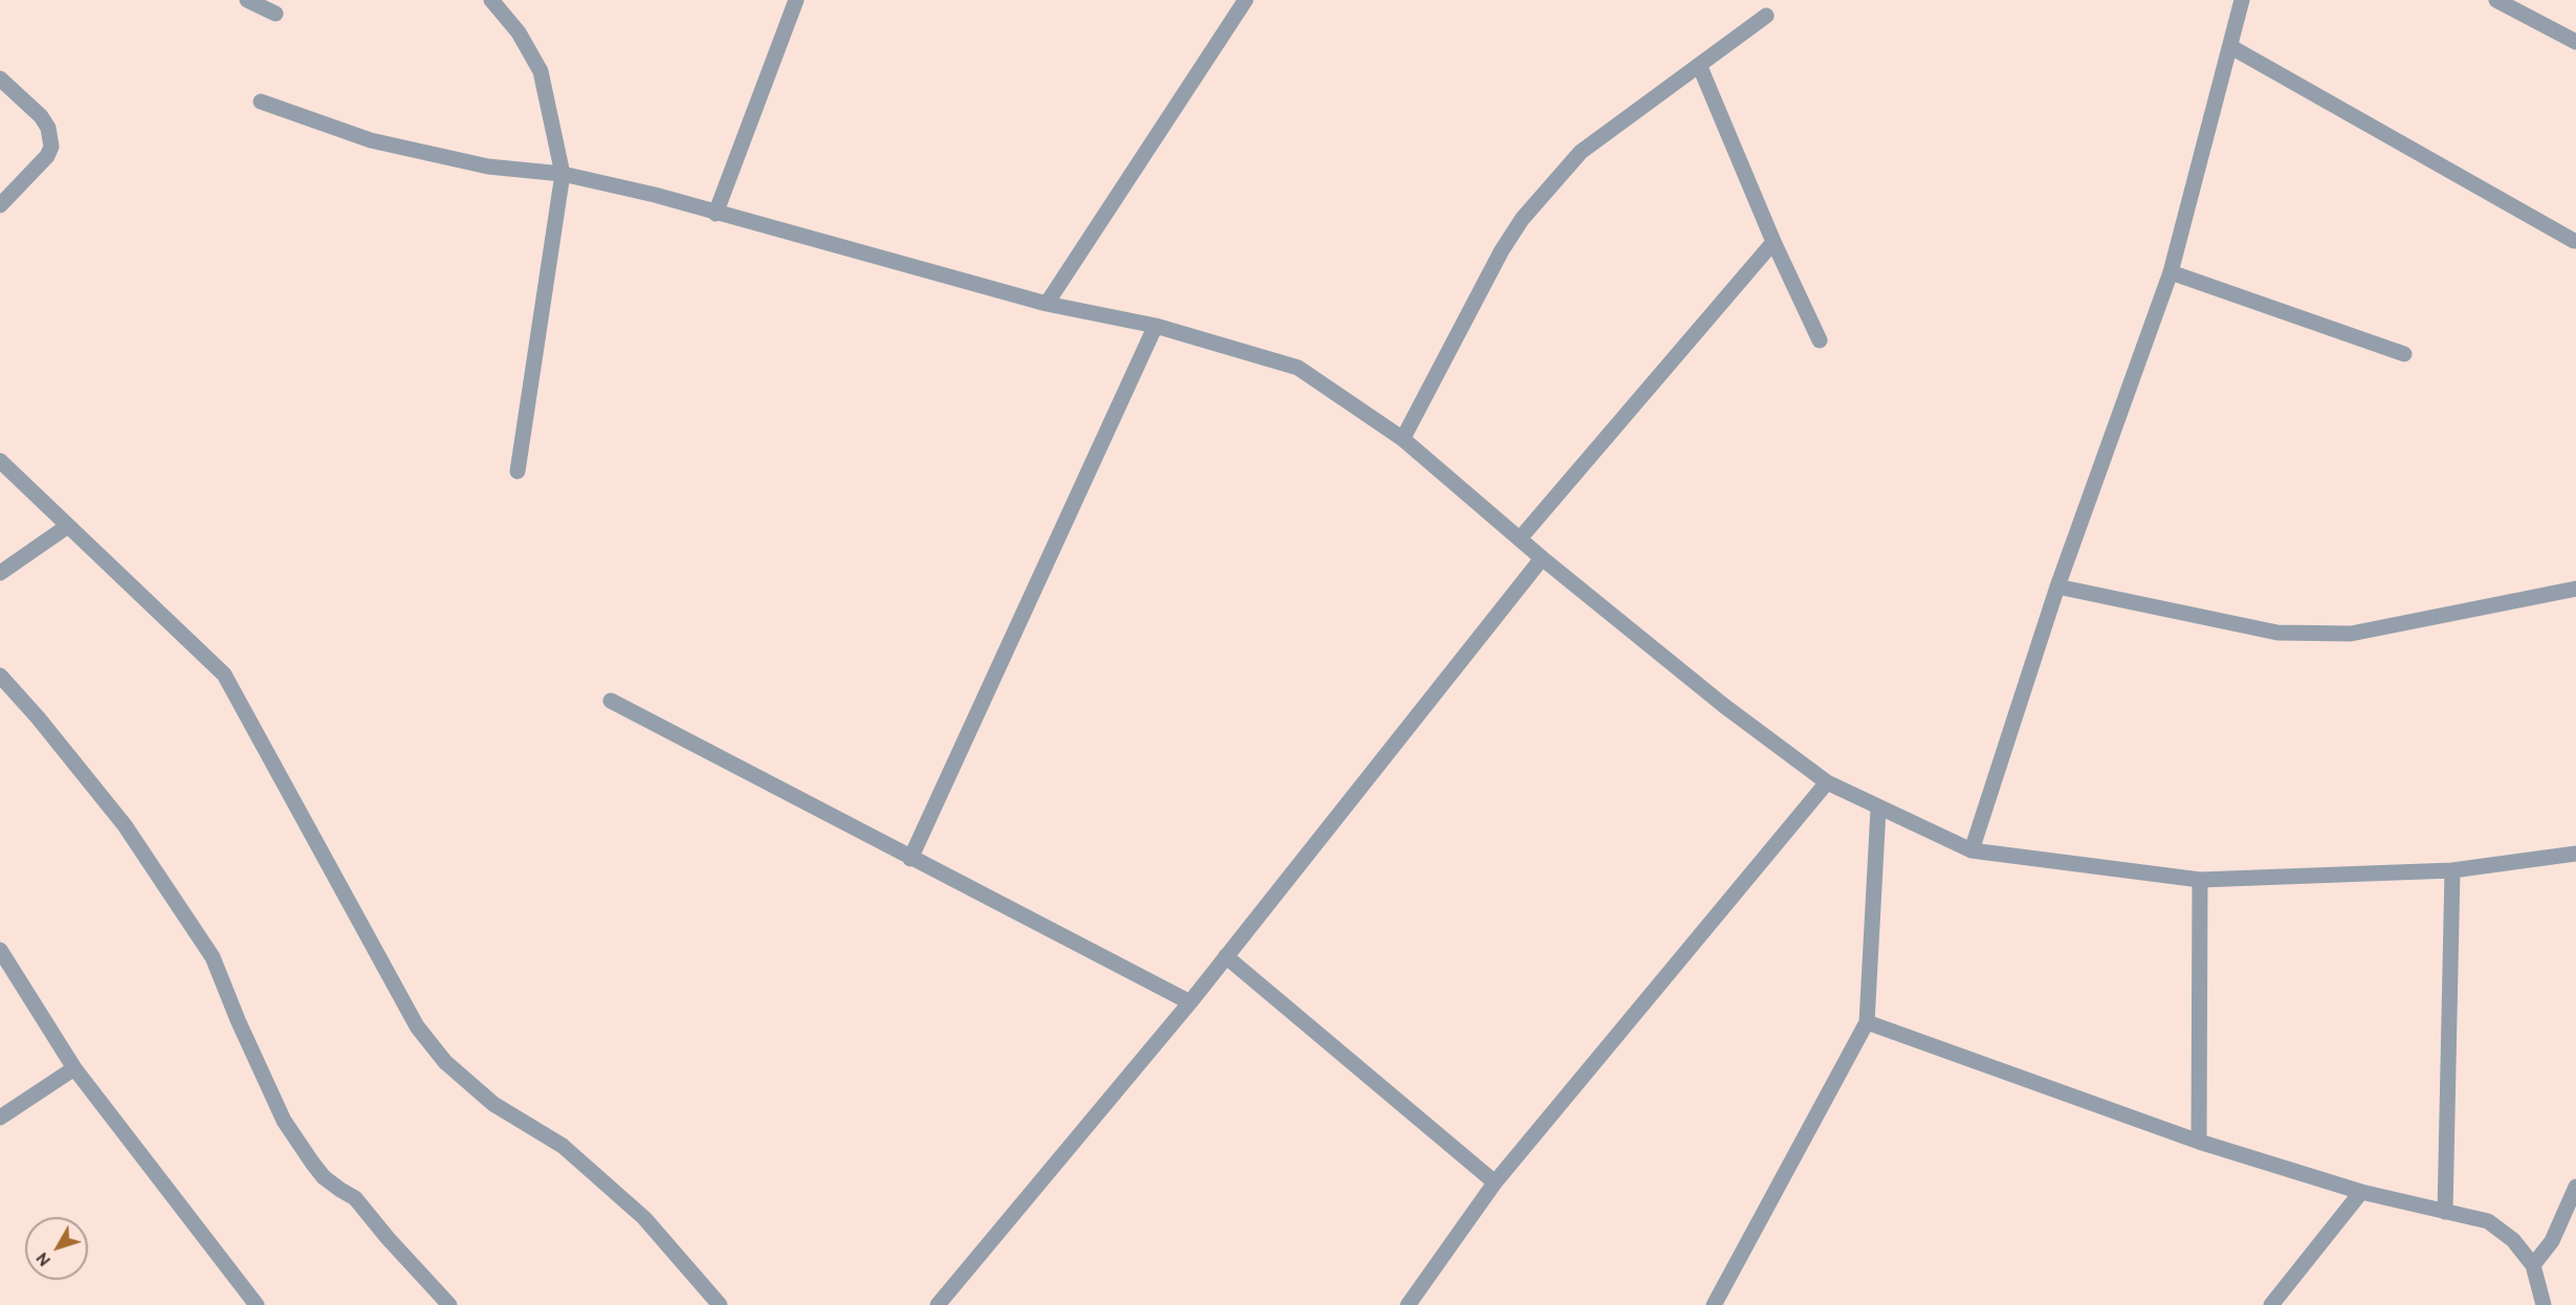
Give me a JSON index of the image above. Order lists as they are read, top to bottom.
{
  "north": "bottom left"
}
